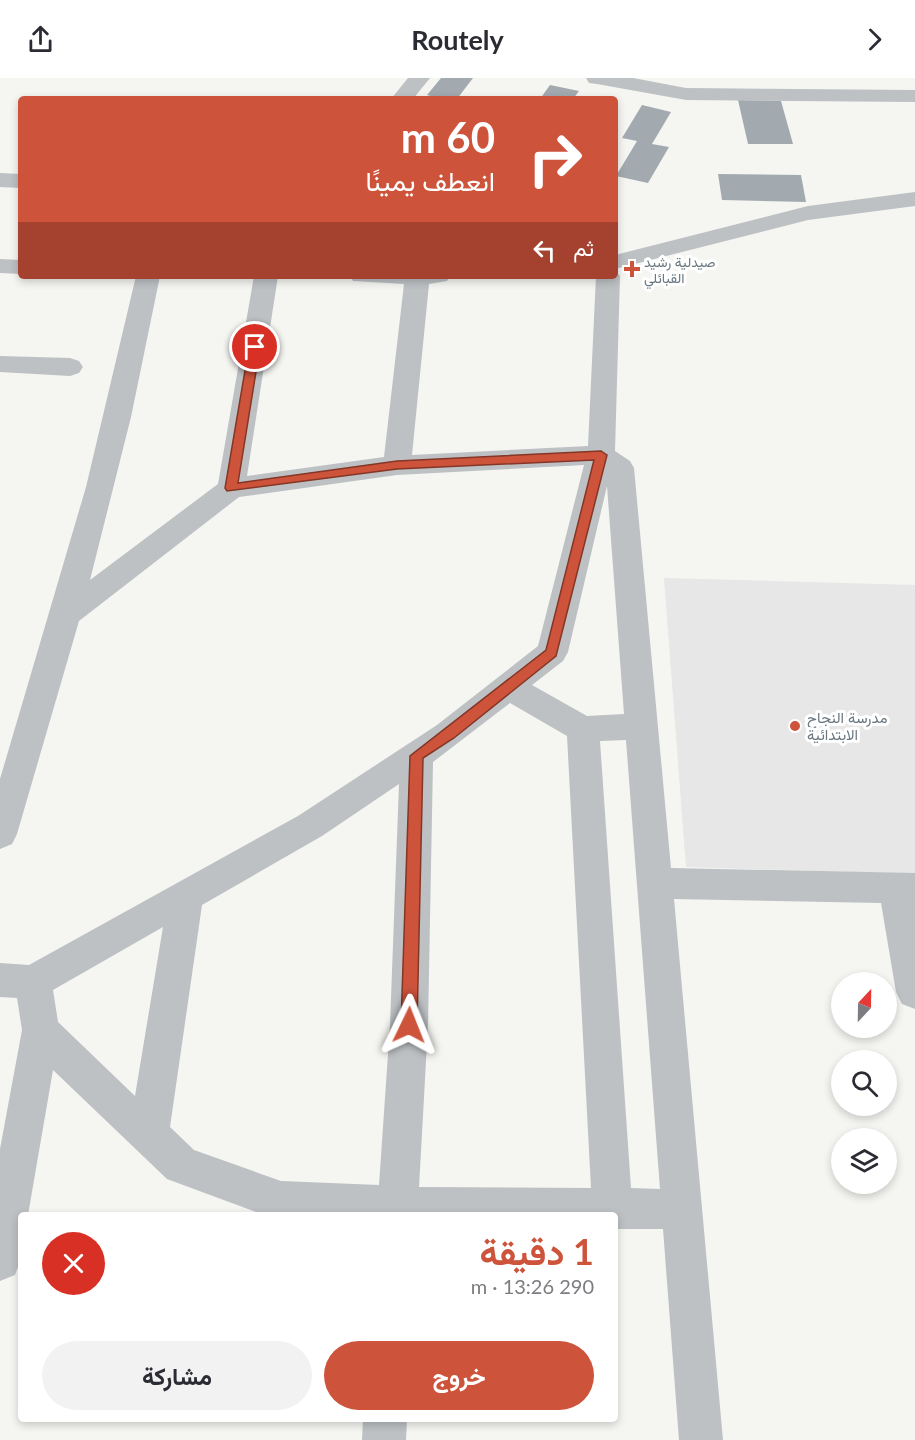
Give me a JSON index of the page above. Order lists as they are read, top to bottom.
{
  "places": {
    "health": ["صيدلية رشيد القبائلي"],
    "other": ["مدرسة النجاح الابتدائية"]
  },
  "north": "top",
  "page": {
    "header": "Routely",
    "turn": ["60 m", "انعطف يمينًا"],
    "then": "ثم",
    "heading": ["1 دقيقة", "290 m · 13:26"],
    "buttons": ["خروج", "مشاركة"]
  }
}
